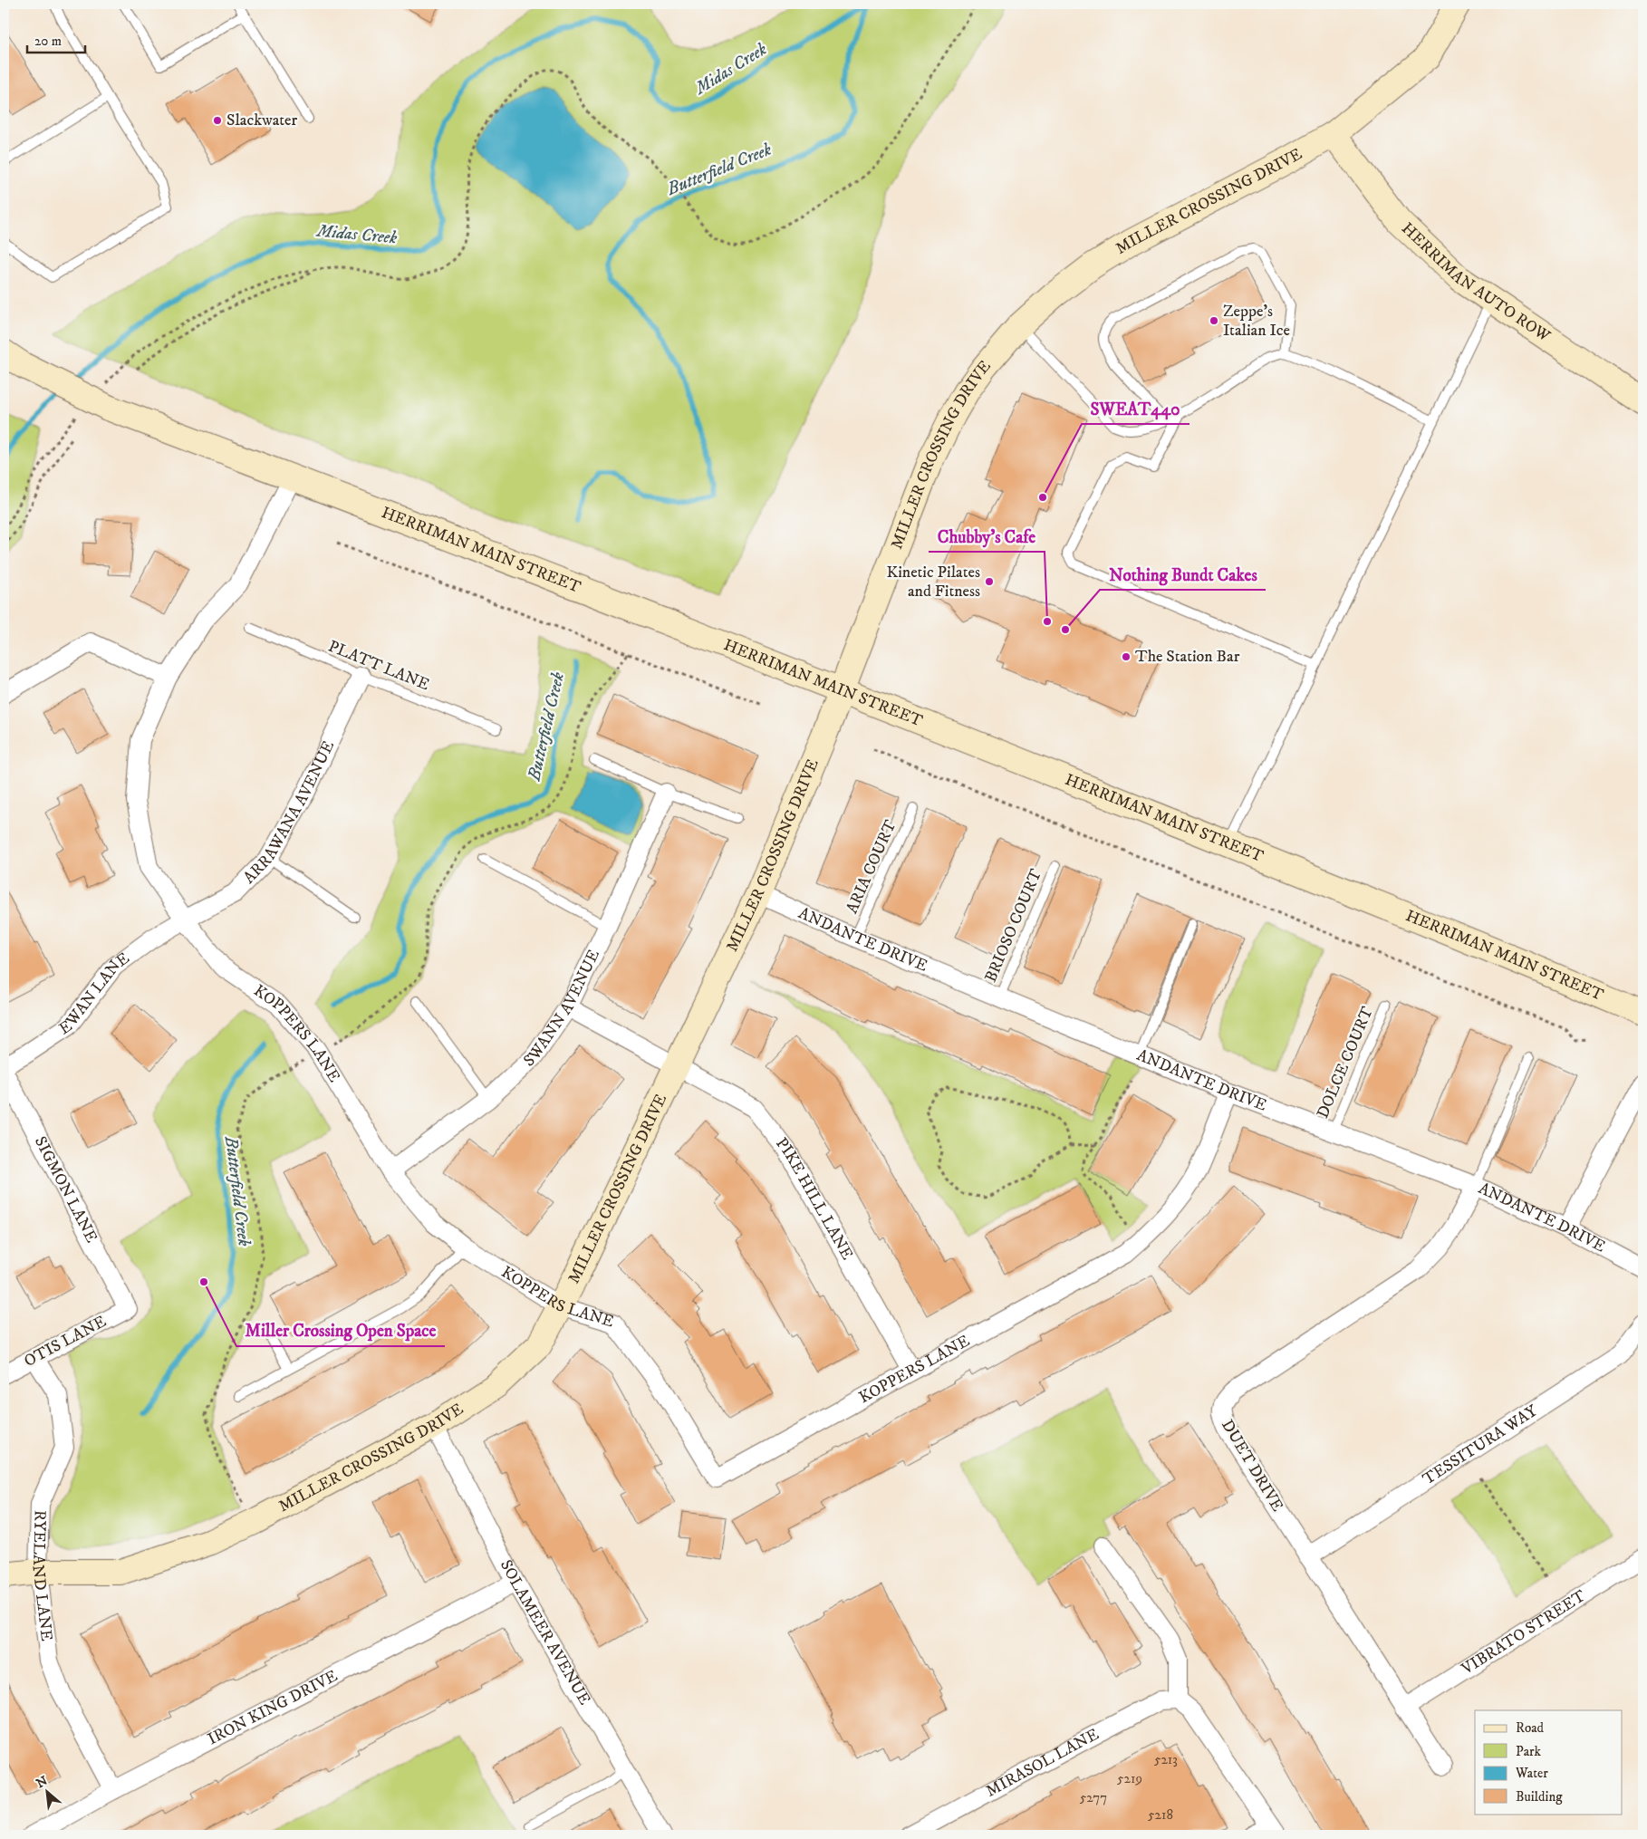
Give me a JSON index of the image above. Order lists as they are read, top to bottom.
{
  "streets": {
    "street": [
      "MILLER CROSSING DRIVE",
      "HERRIMAN AUTO ROW",
      "HERRIMAN MAIN STREET",
      "ARRAWANA AVENUE",
      "ANDANTE DRIVE",
      "EWAN LANE",
      "SWANN AVENUE",
      "KOPPERS LANE",
      "SIGMON LANE",
      "PIKE HILL LANE",
      "OTIS LANE",
      "TESSITURA WAY",
      "DUET DRIVE",
      "RYELAND LANE",
      "SOLAMEER AVENUE",
      "VIBRATO STREET",
      "IRON KING DRIVE",
      "MIRASOL LANE"
    ],
    "lane": [
      "PLATT LANE",
      "ARIA COURT",
      "BRIOSO COURT",
      "DOLCE COURT"
    ]
  },
  "crossings": [
    ["MILLER CROSSING DRIVE", "HERRIMAN AUTO ROW"],
    ["MILLER CROSSING DRIVE", "HERRIMAN MAIN STREET"],
    ["MILLER CROSSING DRIVE", "ANDANTE DRIVE"],
    ["MILLER CROSSING DRIVE", "KOPPERS LANE"],
    ["MILLER CROSSING DRIVE", "PIKE HILL LANE"],
    ["MILLER CROSSING DRIVE", "RYELAND LANE"],
    ["MILLER CROSSING DRIVE", "SOLAMEER AVENUE"],
    ["HERRIMAN MAIN STREET", "KOPPERS LANE"],
    ["PLATT LANE", "ARRAWANA AVENUE"],
    ["ARRAWANA AVENUE", "EWAN LANE"],
    ["ARRAWANA AVENUE", "KOPPERS LANE"],
    ["ARIA COURT", "ANDANTE DRIVE"],
    ["BRIOSO COURT", "ANDANTE DRIVE"],
    ["ANDANTE DRIVE", "KOPPERS LANE"],
    ["ANDANTE DRIVE", "DOLCE COURT"],
    ["ANDANTE DRIVE", "DUET DRIVE"],
    ["EWAN LANE", "KOPPERS LANE"],
    ["SWANN AVENUE", "KOPPERS LANE"],
    ["SWANN AVENUE", "PIKE HILL LANE"],
    ["KOPPERS LANE", "PIKE HILL LANE"],
    ["SIGMON LANE", "OTIS LANE"],
    ["OTIS LANE", "RYELAND LANE"],
    ["TESSITURA WAY", "DUET DRIVE"],
    ["DUET DRIVE", "VIBRATO STREET"],
    ["RYELAND LANE", "IRON KING DRIVE"],
    ["SOLAMEER AVENUE", "IRON KING DRIVE"]
  ],
  "water": ["Midas Creek", "Butterfield Creek"],
  "places": [
    "Slackwater",
    "Zeppe's Italian Ice",
    "SWEAT440",
    "Kinetic Pilates and Fitness",
    "Chubby's Cafe",
    "Nothing Bundt Cakes",
    "The Station Bar",
    "Miller Crossing Open Space"
  ],
  "house_numbers": [
    "5213",
    "5219",
    "5277",
    "5218"
  ],
  "legend": [
    "Road",
    "Park",
    "Water",
    "Building"
  ],
  "scale_bar": "20 m",
  "north": "top left"
}
